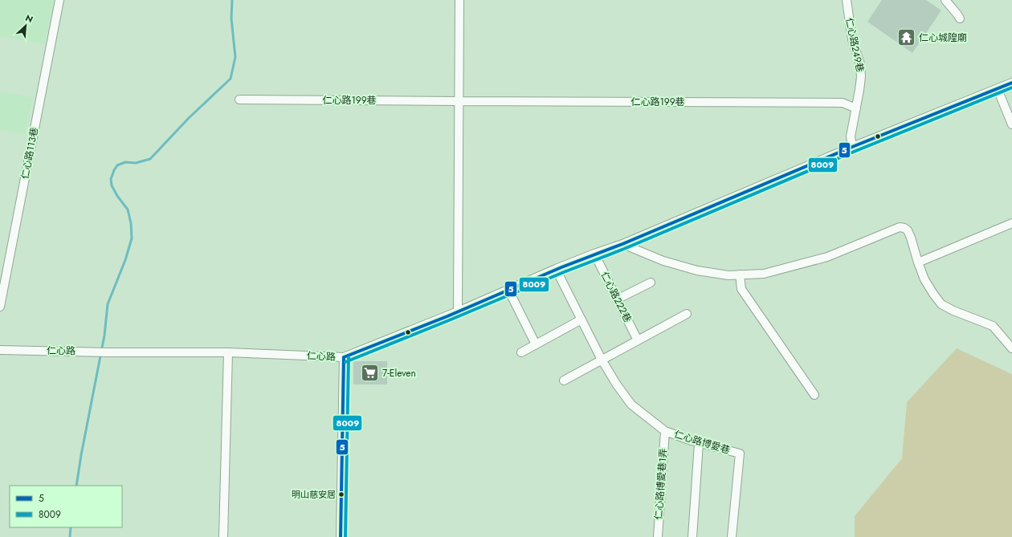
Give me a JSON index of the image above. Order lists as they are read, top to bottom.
{
  "streets": {
    "street": [
      "仁心路249巷",
      "仁心路199巷",
      "仁心路113巷",
      "仁心路222巷",
      "仁心路",
      "仁心路博愛巷",
      "仁心路博愛巷1弄"
    ]
  },
  "crossings": [
    ["仁心路249巷", "仁心路199巷"],
    ["仁心路249巷", "仁心路"],
    ["仁心路222巷", "仁心路"],
    ["仁心路", "仁心路博愛巷"],
    ["仁心路博愛巷", "仁心路博愛巷1弄"]
  ],
  "places": {
    "temple": ["仁心城隍廟"],
    "supermarket": ["7-Eleven"],
    "other": ["明山慈安居"]
  },
  "lines": ["transit line 5", "transit line 8009"],
  "legend": ["5", "8009"],
  "north": "top right"
}
